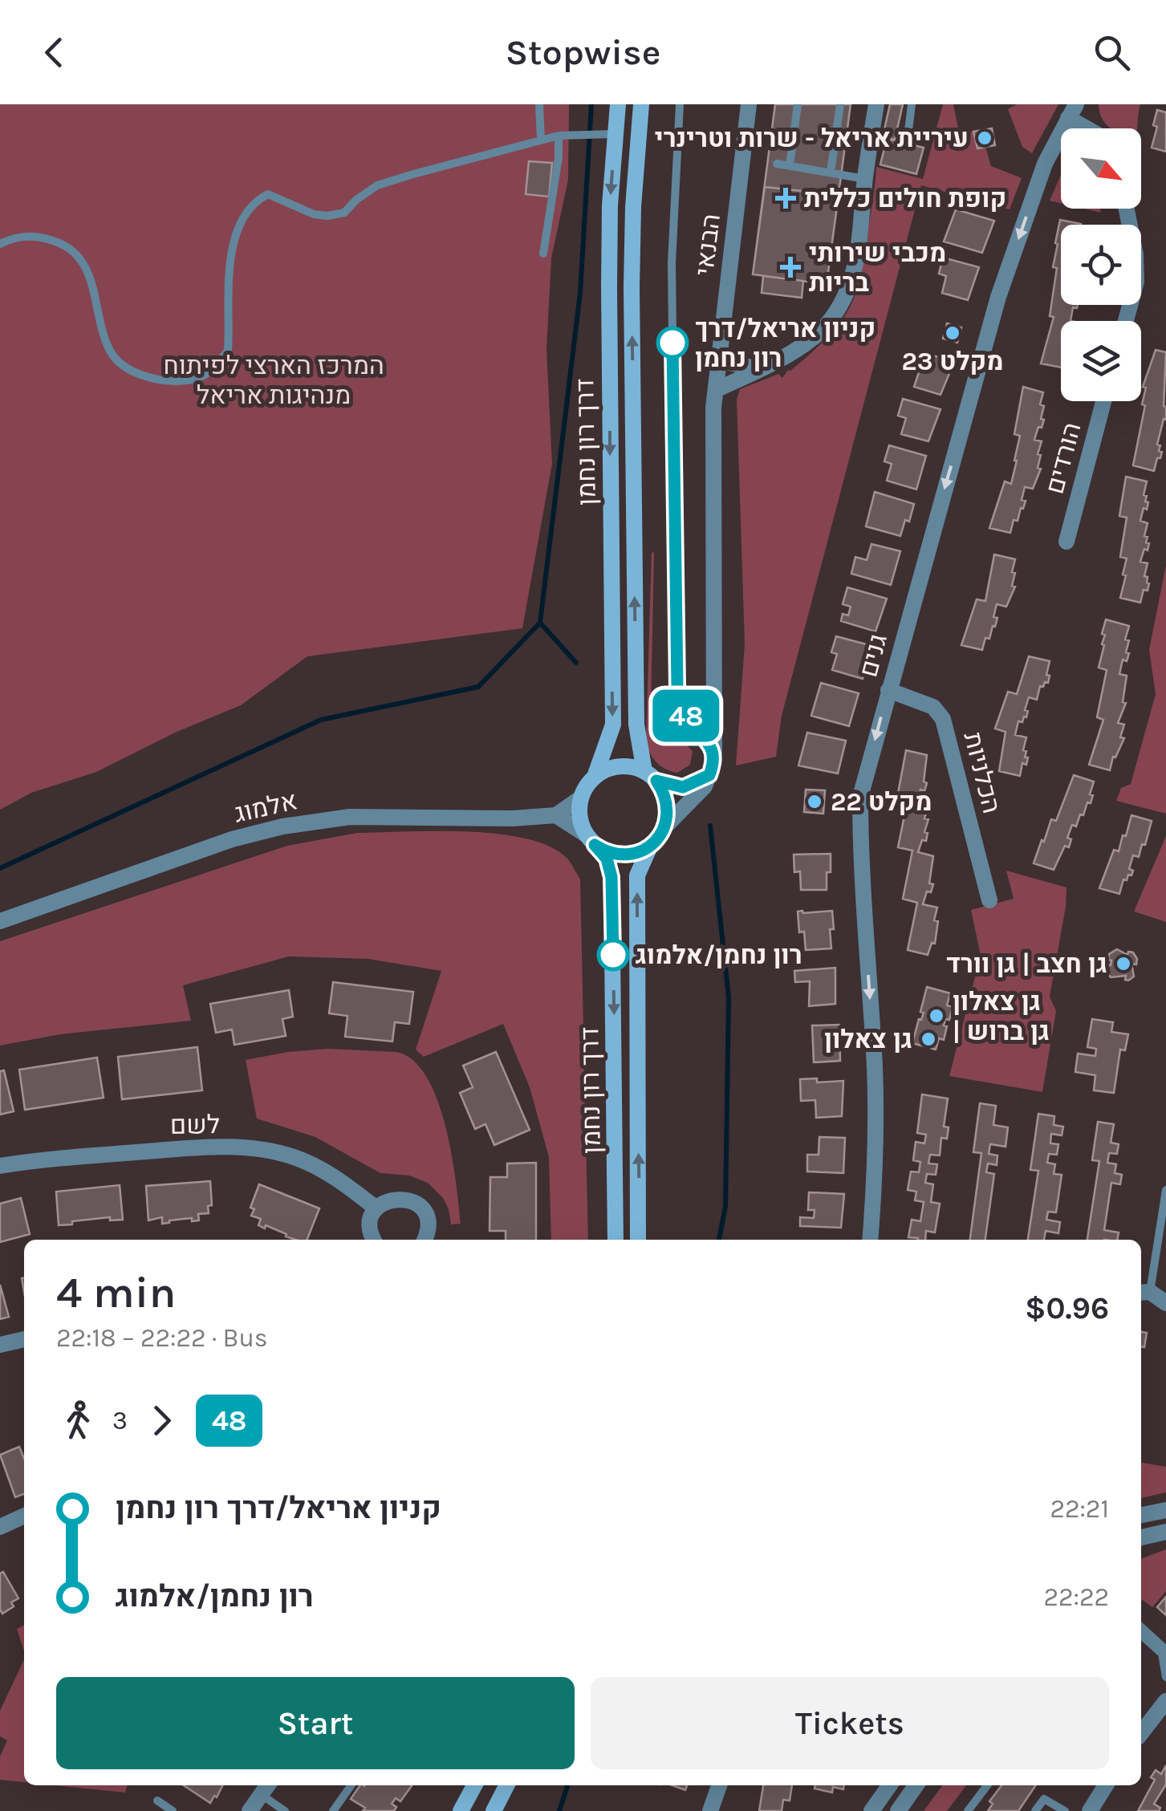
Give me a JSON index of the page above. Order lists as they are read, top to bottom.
{
  "streets": {
    "main road": ["דרך רון נחמן"],
    "street": [
      "הבנאי",
      "הורדים",
      "גנים",
      "הכלניות",
      "אלמוג",
      "לשם"
    ]
  },
  "crossings": [
    ["הבנאי", "דרך רון נחמן"],
    ["הבנאי", "אלמוג"],
    ["דרך רון נחמן", "אלמוג"],
    ["גנים", "הכלניות"]
  ],
  "one_way": ["גנים"],
  "parks": ["המרכז הארצי לפיתוח מנהיגות אריאל"],
  "places": {
    "other": [
      "עיריית אריאל - שרות וטרינרי",
      "מקלט 23",
      "קניון אריאל/דרך רון נחמן",
      "מקלט 22",
      "רון נחמן/אלמוג",
      "גן חצב | גן וורד",
      "גן צאלון | גן ברוש",
      "גן צאלון"
    ],
    "health": ["קופת חולים כללית", "מכבי שירותי בריות"]
  },
  "lines": ["bus line 48"],
  "north": "bottom right",
  "page": {
    "header": "Stopwise",
    "on_map": "48",
    "heading": ["4 min", "22:18 – 22:22 · Bus", "$0.96"],
    "legs": ["3", "48"],
    "list": [
      {
        "name": "קניון אריאל/דרך רון נחמן",
        "value": "22:21"
      },
      {
        "name": "רון נחמן/אלמוג",
        "value": "22:22"
      }
    ],
    "buttons": ["Start", "Tickets"]
  }
}
